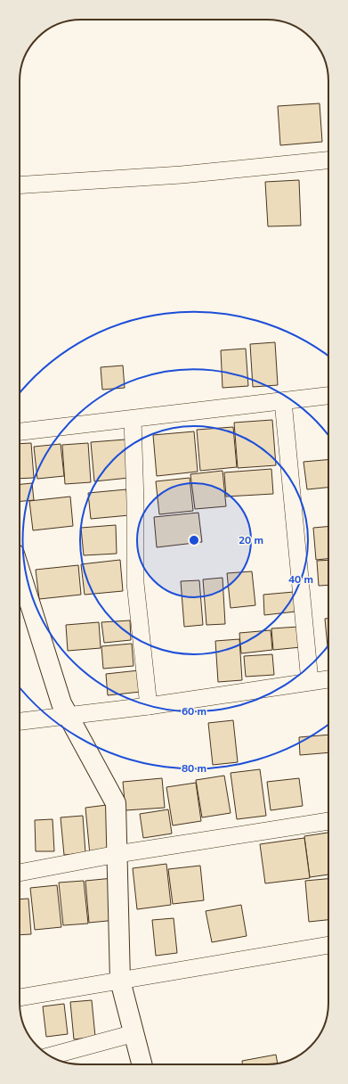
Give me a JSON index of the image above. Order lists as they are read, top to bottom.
{
  "rings": [
    "20 m",
    "40 m",
    "60 m",
    "80 m"
  ]
}
